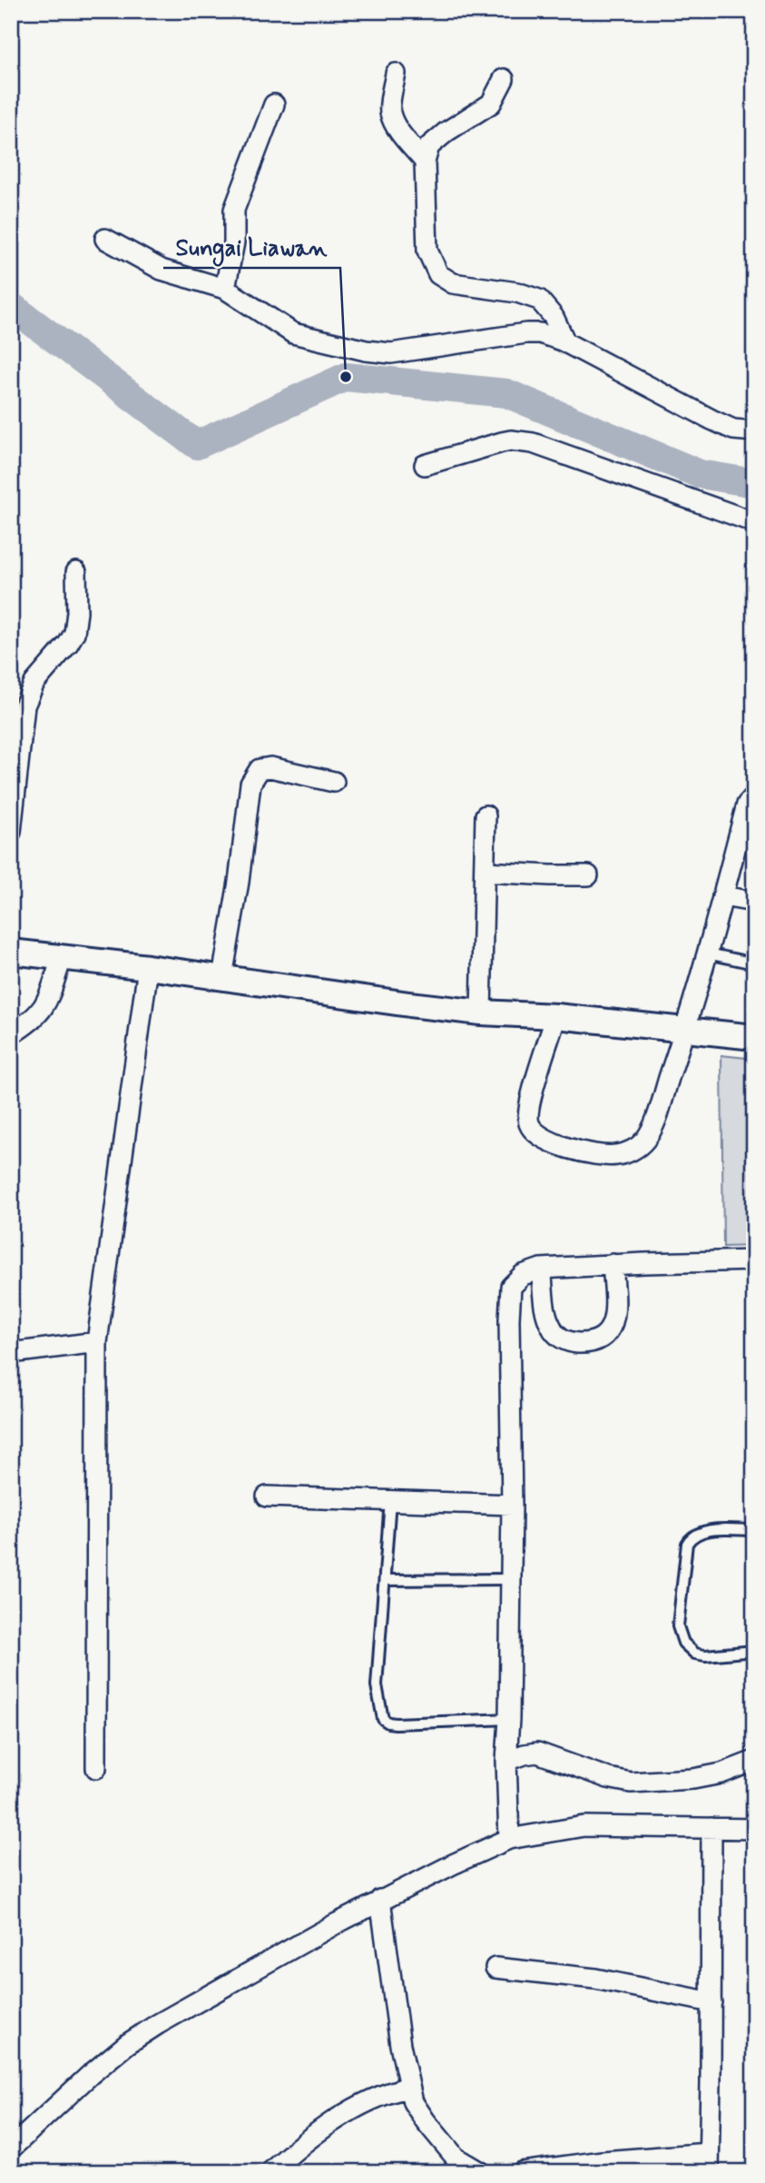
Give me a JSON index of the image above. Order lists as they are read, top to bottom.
{
  "places": ["Sungai Liawan"]
}
